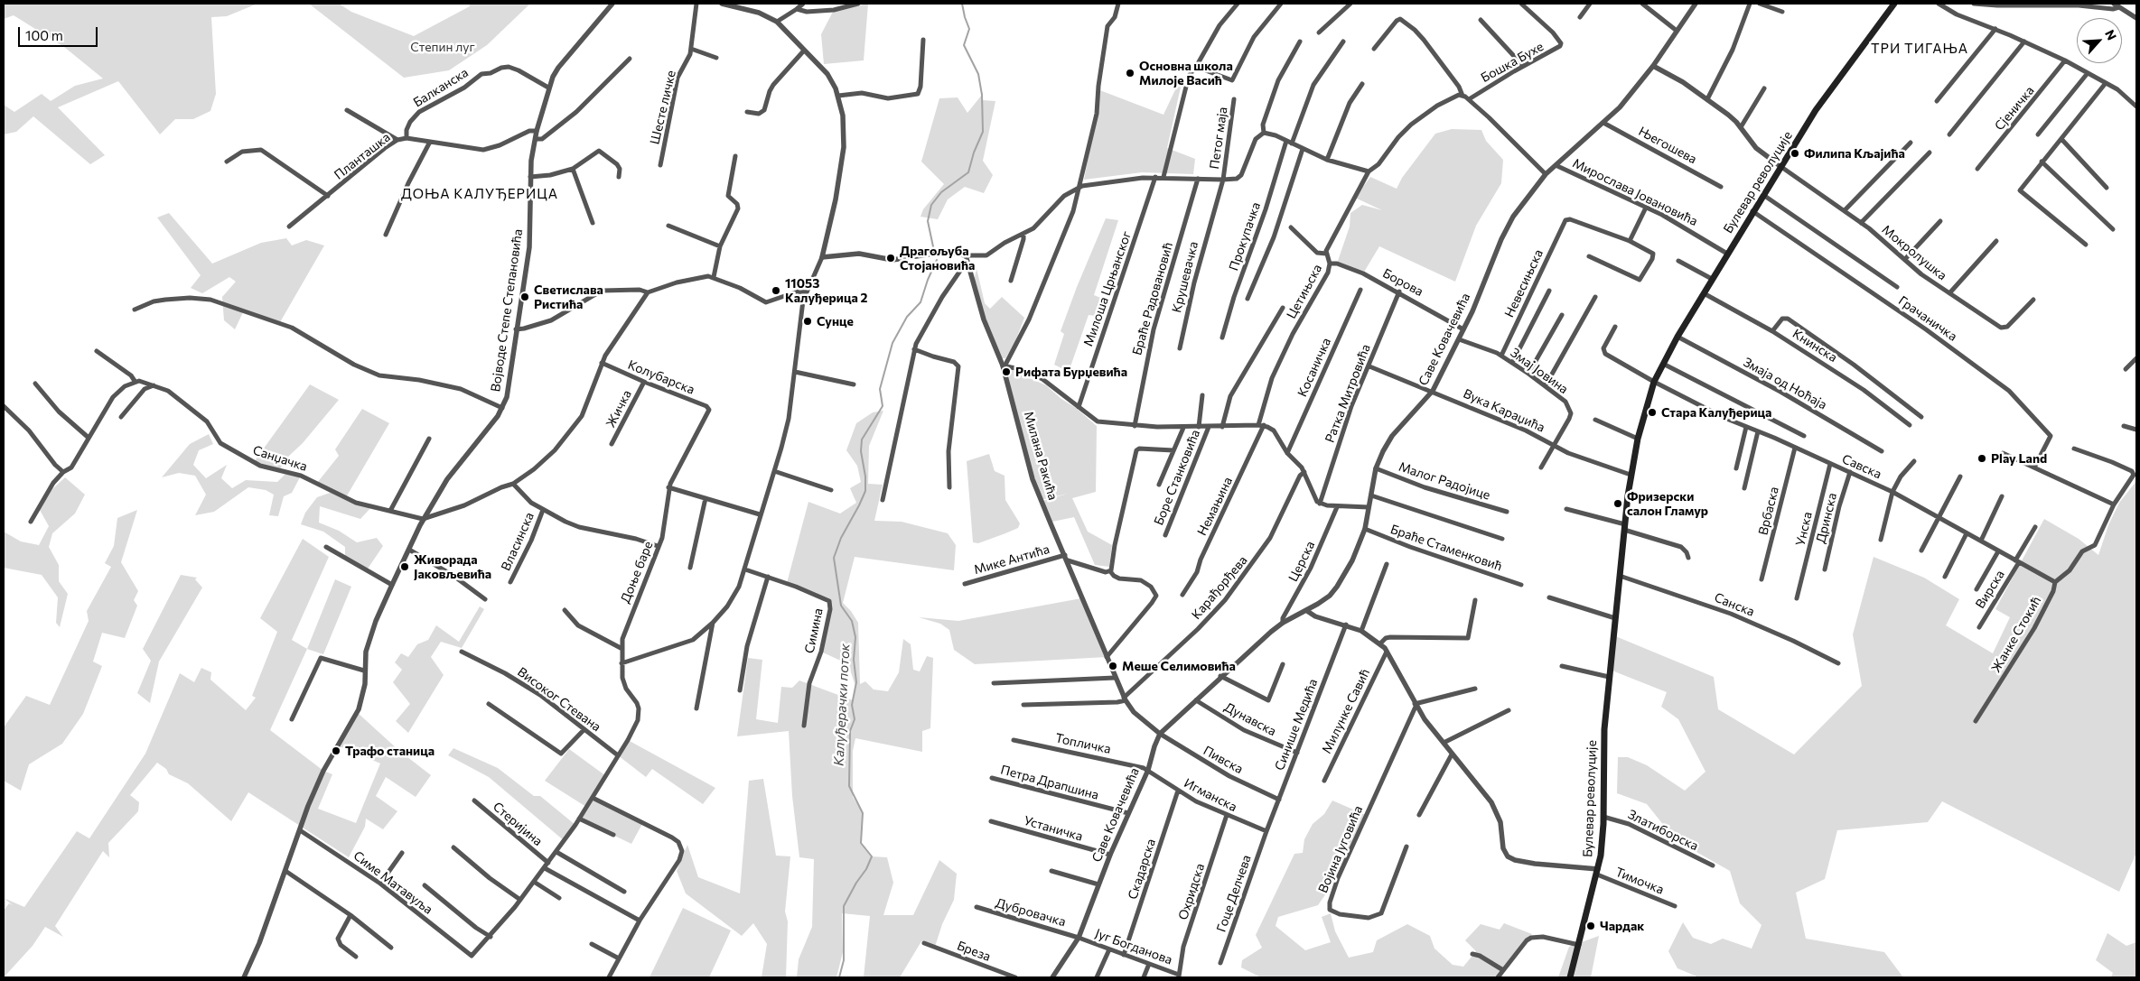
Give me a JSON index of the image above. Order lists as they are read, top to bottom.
{
  "streets": {
    "main road": ["Булевар револуције"],
    "street": [
      "Бошка Бухе",
      "Балканска",
      "Шесте личке",
      "Сјеничка",
      "Петог маја",
      "Његошева",
      "Планташка",
      "Мирослава Јовановића",
      "Прокупачка",
      "Мокролушка",
      "Крушевачка",
      "Борова",
      "Невесињска",
      "Милоша Црњанског",
      "Цетињска",
      "Браће Радовановић",
      "Војводе Степе Степановића",
      "Грачаничка",
      "Саве Ковачевића",
      "Книнска",
      "Косаничка",
      "Змај Јовина",
      "Колубарска",
      "Змаја од Ноћаја",
      "Ратка Митровића",
      "Жичка",
      "Вука Караџића",
      "Милана Ракића",
      "Санџачка",
      "Савска",
      "Боре Станковића",
      "Малог Радојице",
      "Немањина",
      "Врбаска",
      "Дринска",
      "Унска",
      "Власинска",
      "Браће Стаменковић",
      "Мике Антића",
      "Церска",
      "Доње баре",
      "Карађорђева",
      "Вирска",
      "Санска",
      "Симина",
      "Жанке Стокић",
      "Високог Стевана",
      "Милунке Савић",
      "Дунавска",
      "Синише Медића",
      "Топличка",
      "Пивска",
      "Петра Драпшина",
      "Игманска",
      "Стеријина",
      "Устаничка",
      "Златиборска",
      "Војина Југовића",
      "Скадарска",
      "Тимочка",
      "Симе Матавуља",
      "Охридска",
      "Гоце Делчева",
      "Дубровачка",
      "Југ Богданова",
      "Бреза"
    ]
  },
  "crossings": [
    ["Балканска", "Планташка"],
    ["Балканска", "Војводе Степе Степановића"],
    ["Петог маја", "Крушевачка"],
    ["Његошева", "Саве Ковачевића"],
    ["Планташка", "Војводе Степе Степановића"],
    ["Булевар револуције", "Мирослава Јовановића"],
    ["Булевар револуције", "Мокролушка"],
    ["Булевар револуције", "Грачаничка"],
    ["Булевар револуције", "Книнска"],
    ["Булевар револуције", "Змаја од Ноћаја"],
    ["Булевар револуције", "Вука Караџића"],
    ["Булевар револуције", "Савска"],
    ["Булевар револуције", "Санска"],
    ["Булевар револуције", "Златиборска"],
    ["Булевар револуције", "Тимочка"],
    ["Мирослава Јовановића", "Саве Ковачевића"],
    ["Борова", "Цетињска"],
    ["Борова", "Саве Ковачевића"],
    ["Борова", "Ратка Митровића"],
    ["Невесињска", "Змај Јовина"],
    ["Цетињска", "Немањина"],
    ["Војводе Степе Степановића", "Санџачка"],
    ["Војводе Степе Степановића", "Симе Матавуља"],
    ["Саве Ковачевића", "Змај Јовина"],
    ["Саве Ковачевића", "Вука Караџића"],
    ["Саве Ковачевића", "Милана Ракића"],
    ["Саве Ковачевића", "Малог Радојице"],
    ["Саве Ковачевића", "Браће Стаменковић"],
    ["Саве Ковачевића", "Церска"],
    ["Саве Ковачевића", "Дунавска"],
    ["Саве Ковачевића", "Топличка"],
    ["Саве Ковачевића", "Пивска"],
    ["Саве Ковачевића", "Петра Драпшина"],
    ["Саве Ковачевића", "Игманска"],
    ["Саве Ковачевића", "Устаничка"],
    ["Саве Ковачевића", "Дубровачка"],
    ["Саве Ковачевића", "Југ Богданова"],
    ["Змај Јовина", "Вука Караџића"],
    ["Колубарска", "Жичка"],
    ["Колубарска", "Доње баре"],
    ["Ратка Митровића", "Вука Караџића"],
    ["Милана Ракића", "Мике Антића"],
    ["Милана Ракића", "Карађорђева"],
    ["Милана Ракића", "Пивска"],
    ["Савска", "Врбаска"],
    ["Савска", "Дринска"],
    ["Савска", "Унска"],
    ["Савска", "Вирска"],
    ["Савска", "Жанке Стокић"],
    ["Доње баре", "Високог Стевана"],
    ["Доње баре", "Стеријина"],
    ["Доње баре", "Симе Матавуља"],
    ["Дунавска", "Синише Медића"],
    ["Синише Медића", "Пивска"],
    ["Синише Медића", "Игманска"],
    ["Синише Медића", "Гоце Делчева"],
    ["Топличка", "Игманска"],
    ["Игманска", "Скадарска"],
    ["Игманска", "Охридска"],
    ["Игманска", "Гоце Делчева"],
    ["Скадарска", "Југ Богданова"],
    ["Охридска", "Југ Богданова"],
    ["Дубровачка", "Југ Богданова"]
  ],
  "districts": ["ТРИ ТИГАЊА", "ДОЊА КАЛУЂЕРИЦА"],
  "water": ["Калуђерачки поток"],
  "parks": ["Степин луг"],
  "places": [
    "Основна школа Милоје Васић",
    "Филипа Кљајића",
    "Драгољуба Стојановића",
    "11053 Калуђерица 2",
    "Светислава Ристића",
    "Сунце",
    "Рифата Бурџевића",
    "Стара Калуђерица",
    "Play Land",
    "Фризерски салон Гламур",
    "Живорада Јаковљевића",
    "Меше Селимовића",
    "Трафо станица",
    "Чардак"
  ],
  "scale_bar": "100 m",
  "north": "top right"
}
